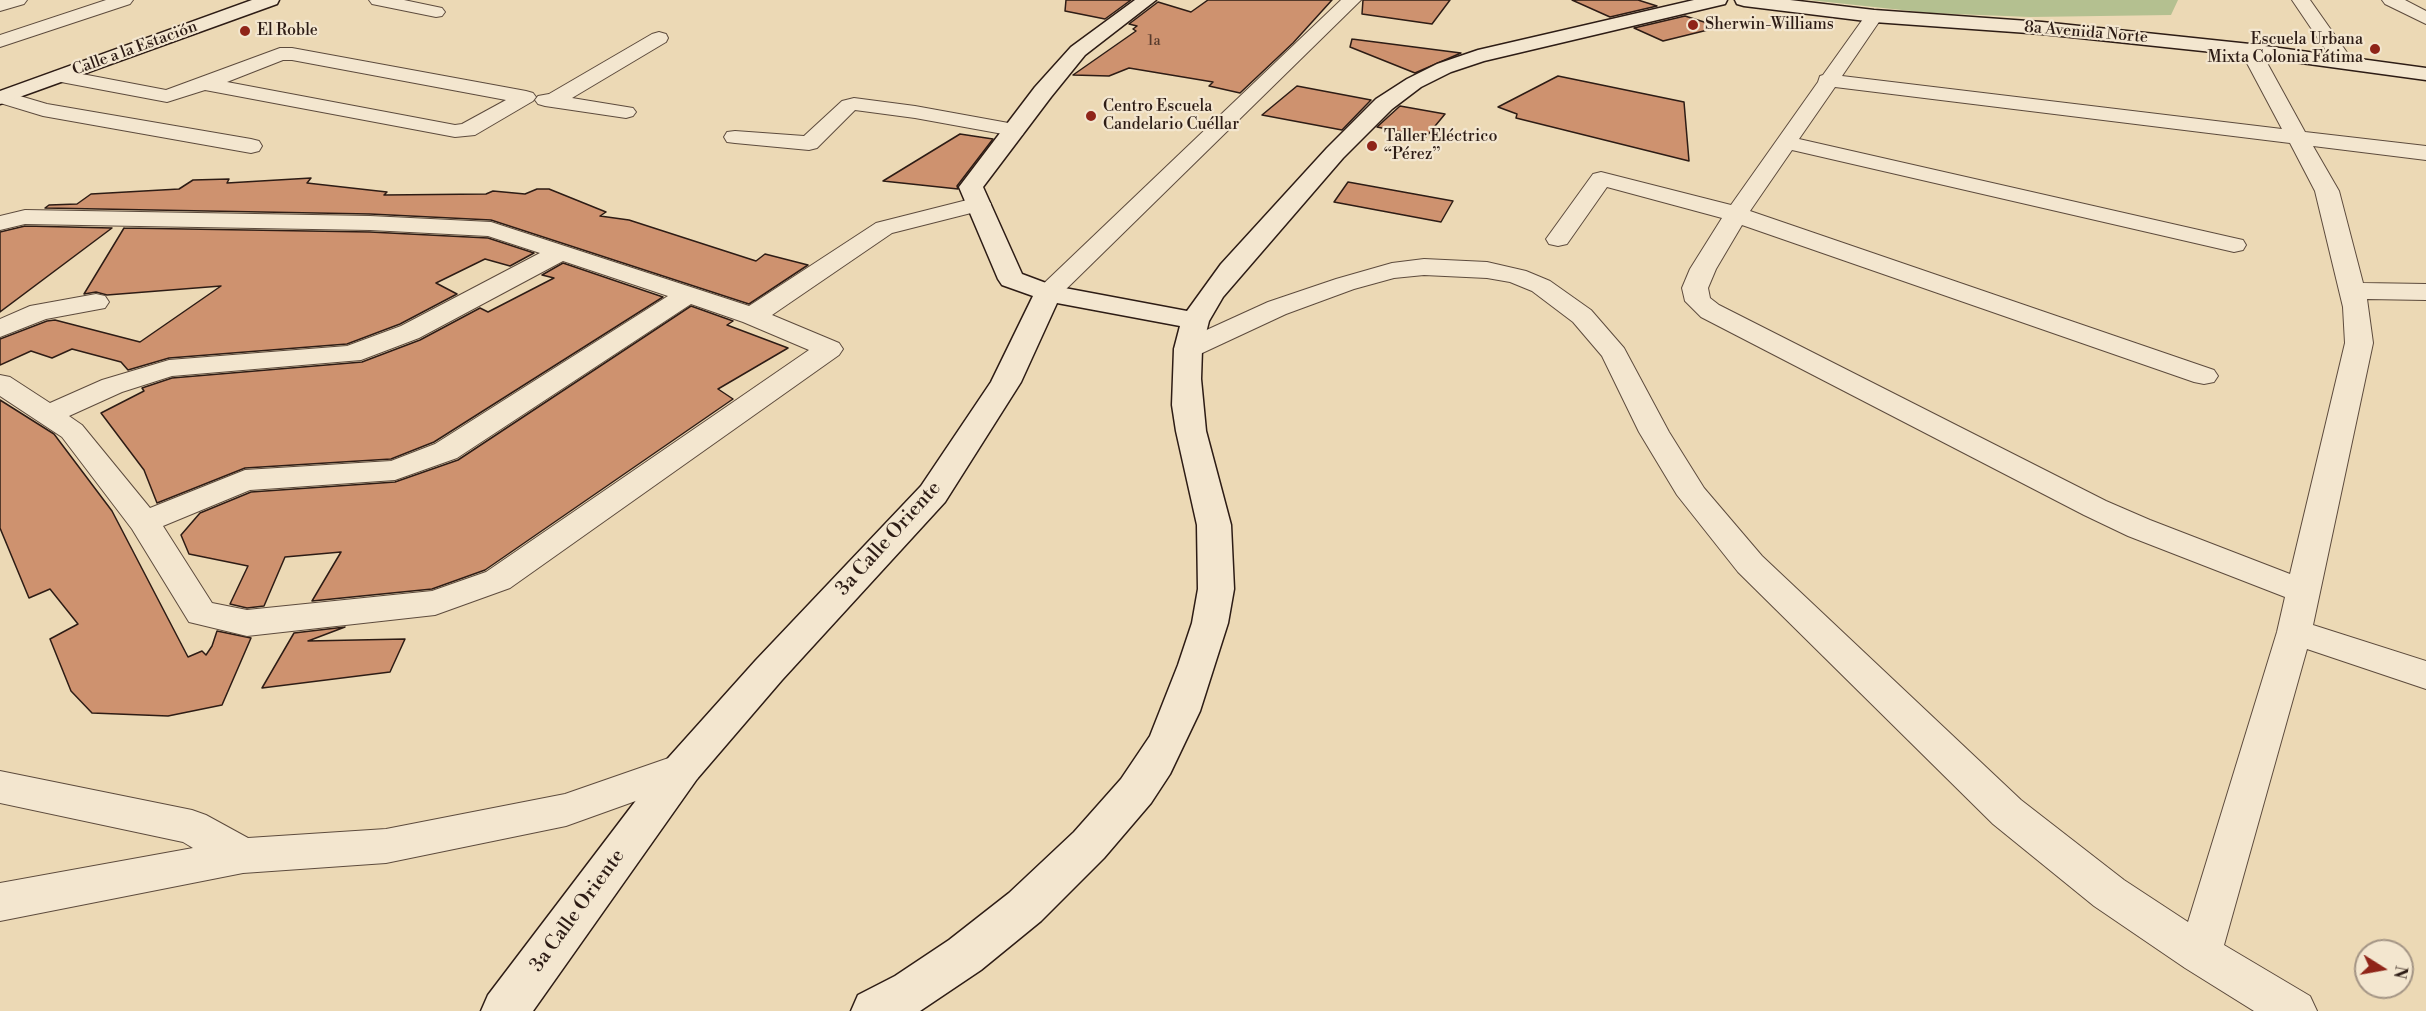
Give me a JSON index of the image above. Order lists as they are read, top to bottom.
{
  "streets": {
    "street": ["8a Avenida Norte", "Calle a la Estación", "3a Calle Oriente"]
  },
  "places": [
    "Sherwin-Williams",
    "El Roble",
    "Escuela Urbana Mixta Colonia Fátima",
    "Centro Escuela Candelario Cuéllar",
    "Taller Eléctrico “Pérez”"
  ],
  "house_numbers": ["1a"],
  "north": "right"
}
